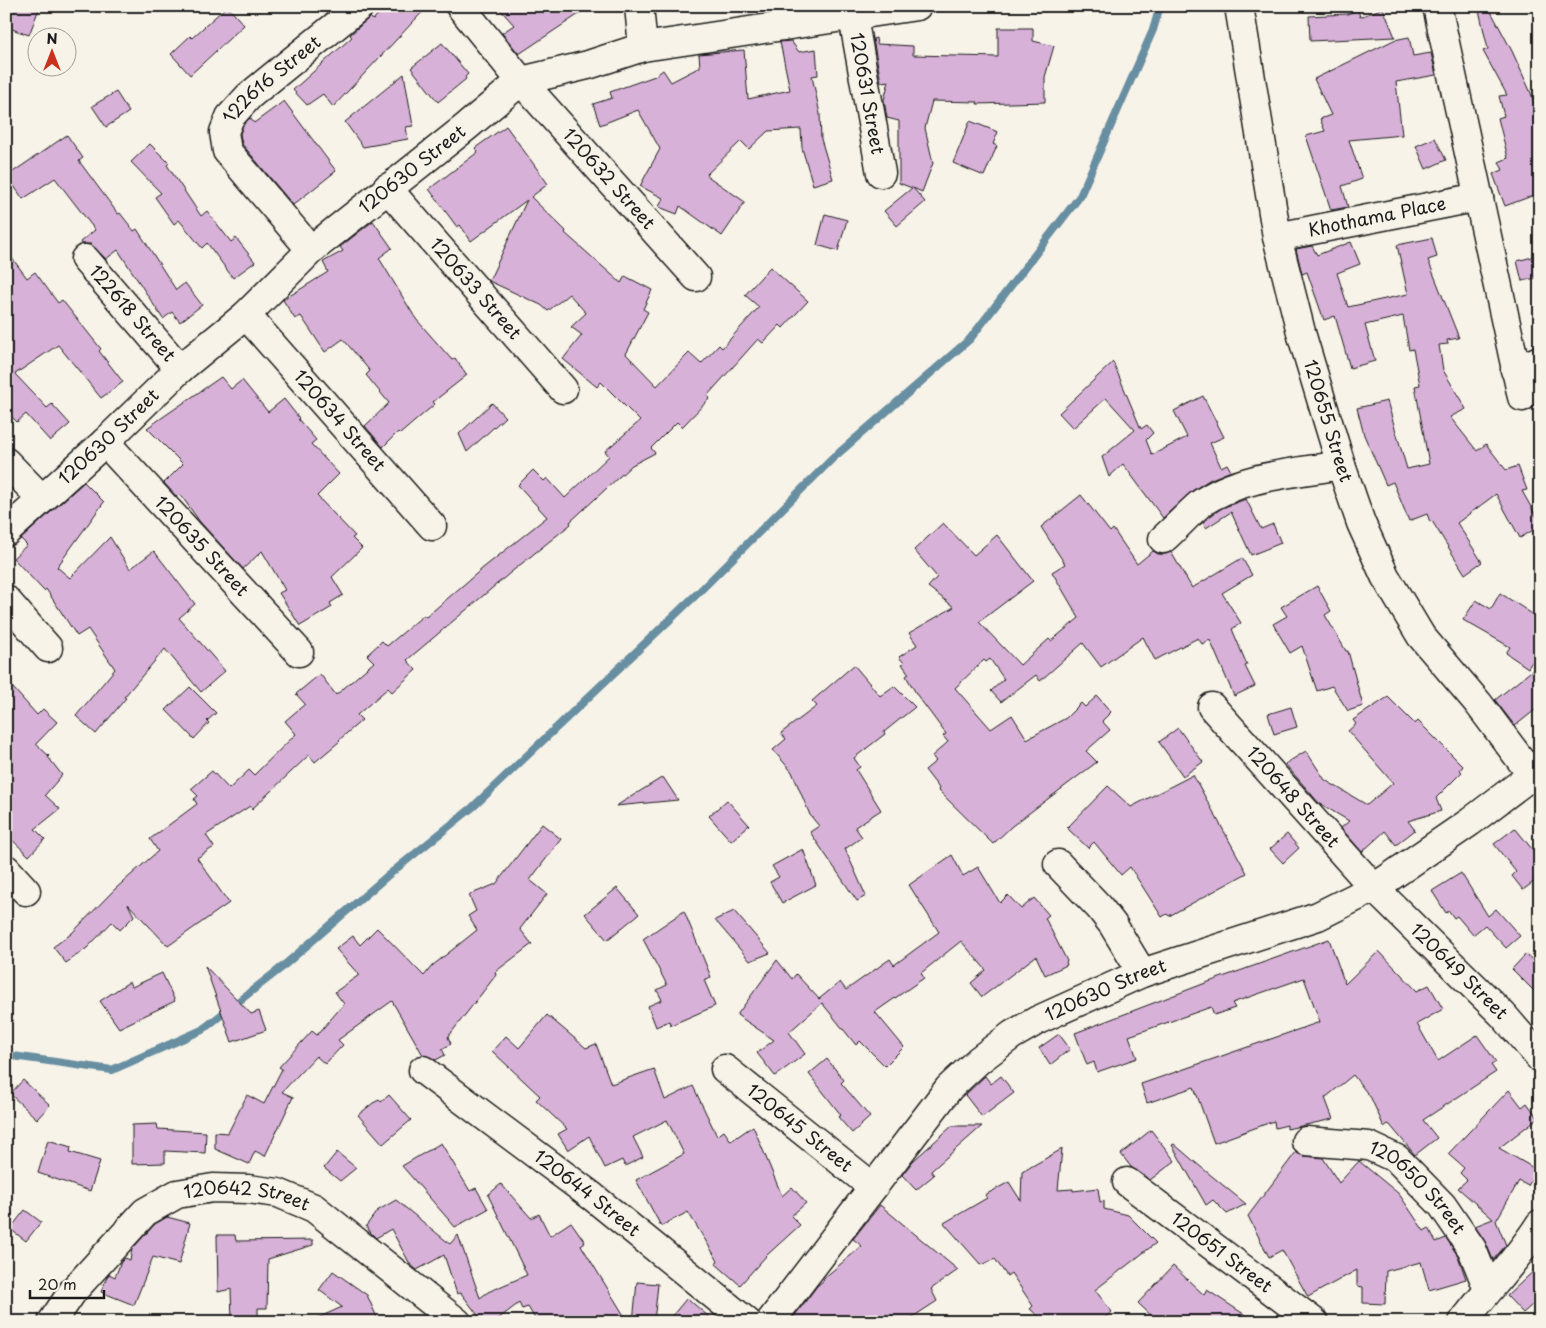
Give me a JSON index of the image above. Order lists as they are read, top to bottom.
{
  "streets": {
    "street": [
      "122616 Street",
      "120631 Street",
      "120630 Street",
      "120632 Street",
      "Khothama Place",
      "120633 Street",
      "122618 Street",
      "120655 Street",
      "120634 Street",
      "120635 Street",
      "120648 Street",
      "120649 Street",
      "120645 Street",
      "120650 Street",
      "120644 Street",
      "120642 Street",
      "120651 Street"
    ]
  },
  "crossings": [
    ["122616 Street", "120630 Street"],
    ["120631 Street", "120630 Street"],
    ["120630 Street", "120632 Street"],
    ["120630 Street", "120633 Street"],
    ["120630 Street", "122618 Street"],
    ["120630 Street", "120655 Street"],
    ["120630 Street", "120634 Street"],
    ["120630 Street", "120635 Street"],
    ["120630 Street", "120648 Street"],
    ["120630 Street", "120649 Street"],
    ["120630 Street", "120645 Street"],
    ["Khothama Place", "120655 Street"],
    ["120648 Street", "120649 Street"]
  ],
  "scale_bar": "20 m",
  "north": "top"
}
